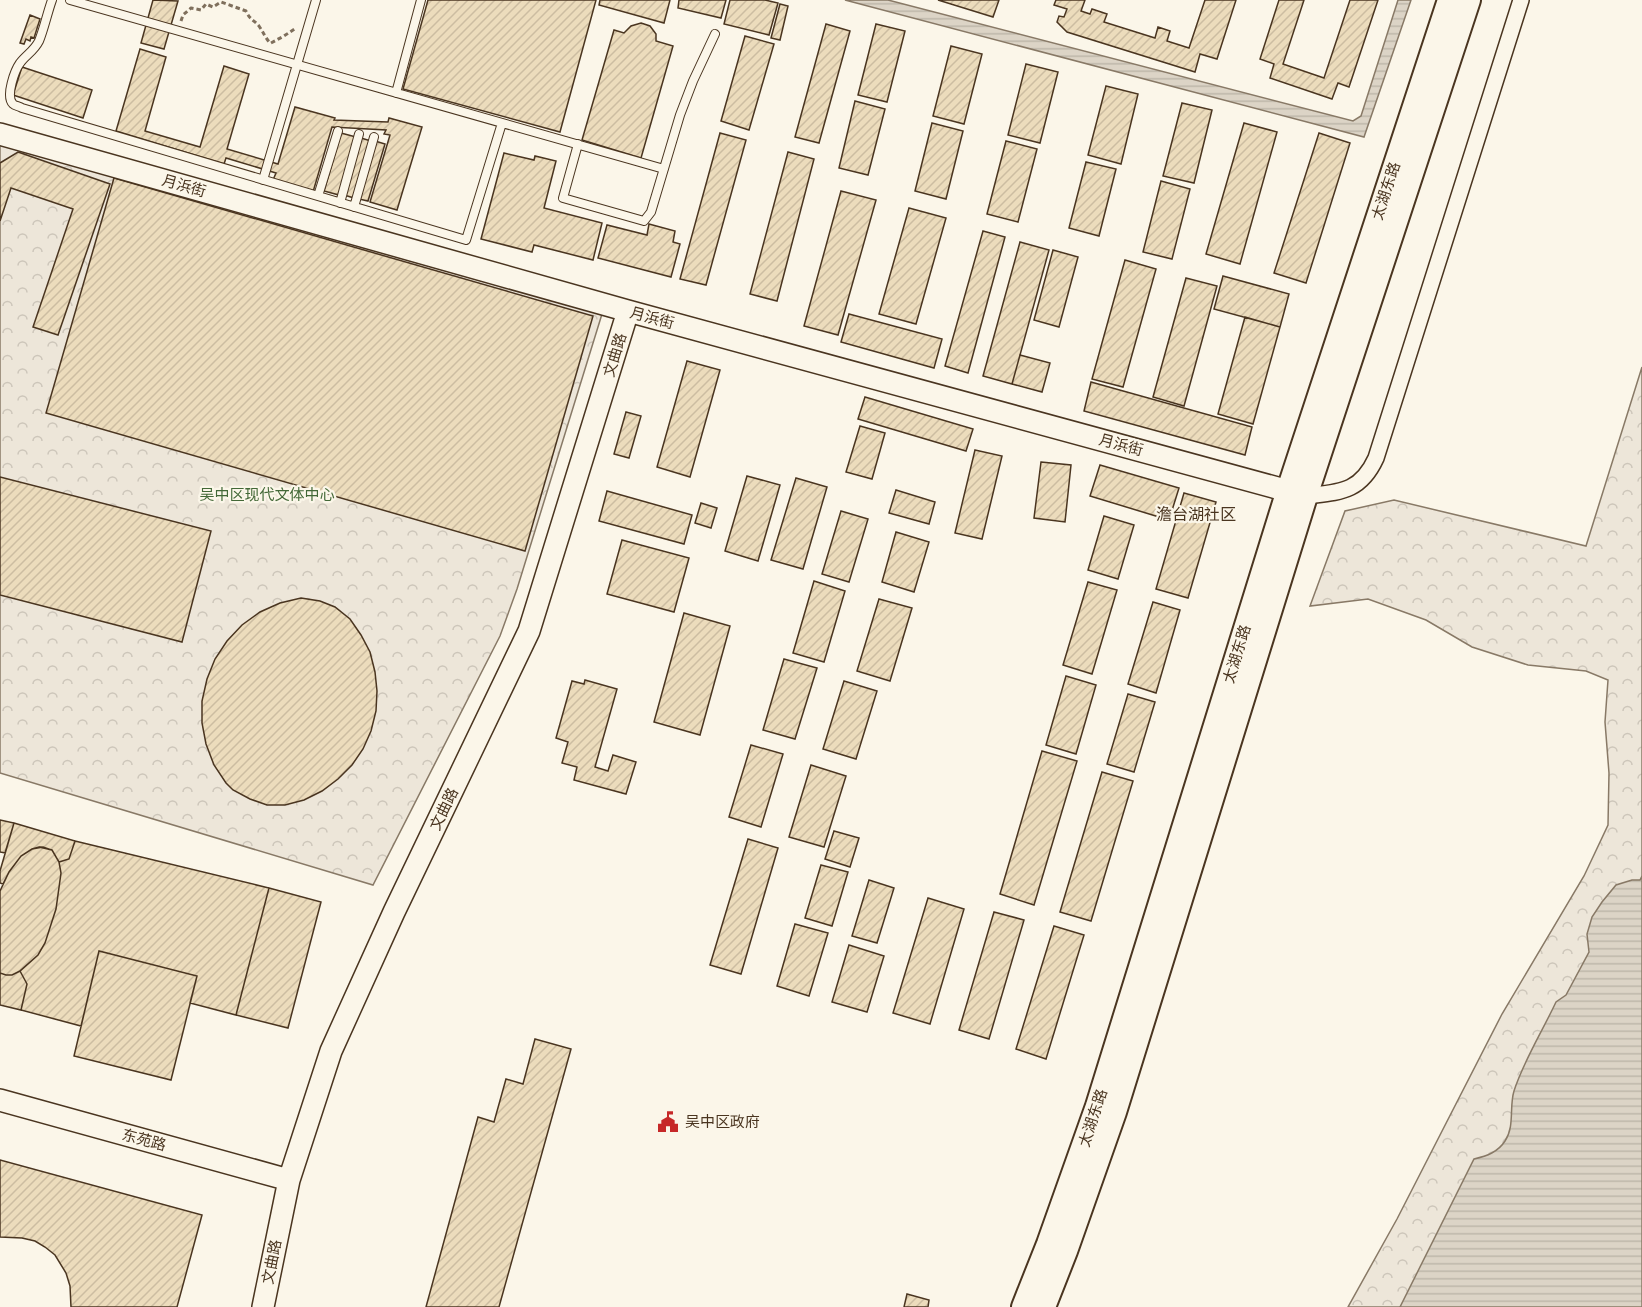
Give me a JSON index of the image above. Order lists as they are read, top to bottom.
{
  "streets": {
    "main road": ["太湖东路"],
    "street": ["月浜街", "文曲路", "东苑路"]
  },
  "crossings": [
    ["月浜街", "太湖东路"],
    ["月浜街", "文曲路"],
    ["文曲路", "东苑路"]
  ],
  "districts": ["澹台湖社区"],
  "parks": ["吴中区现代文体中心"],
  "places": {
    "public building": ["吴中区政府"]
  }
}
